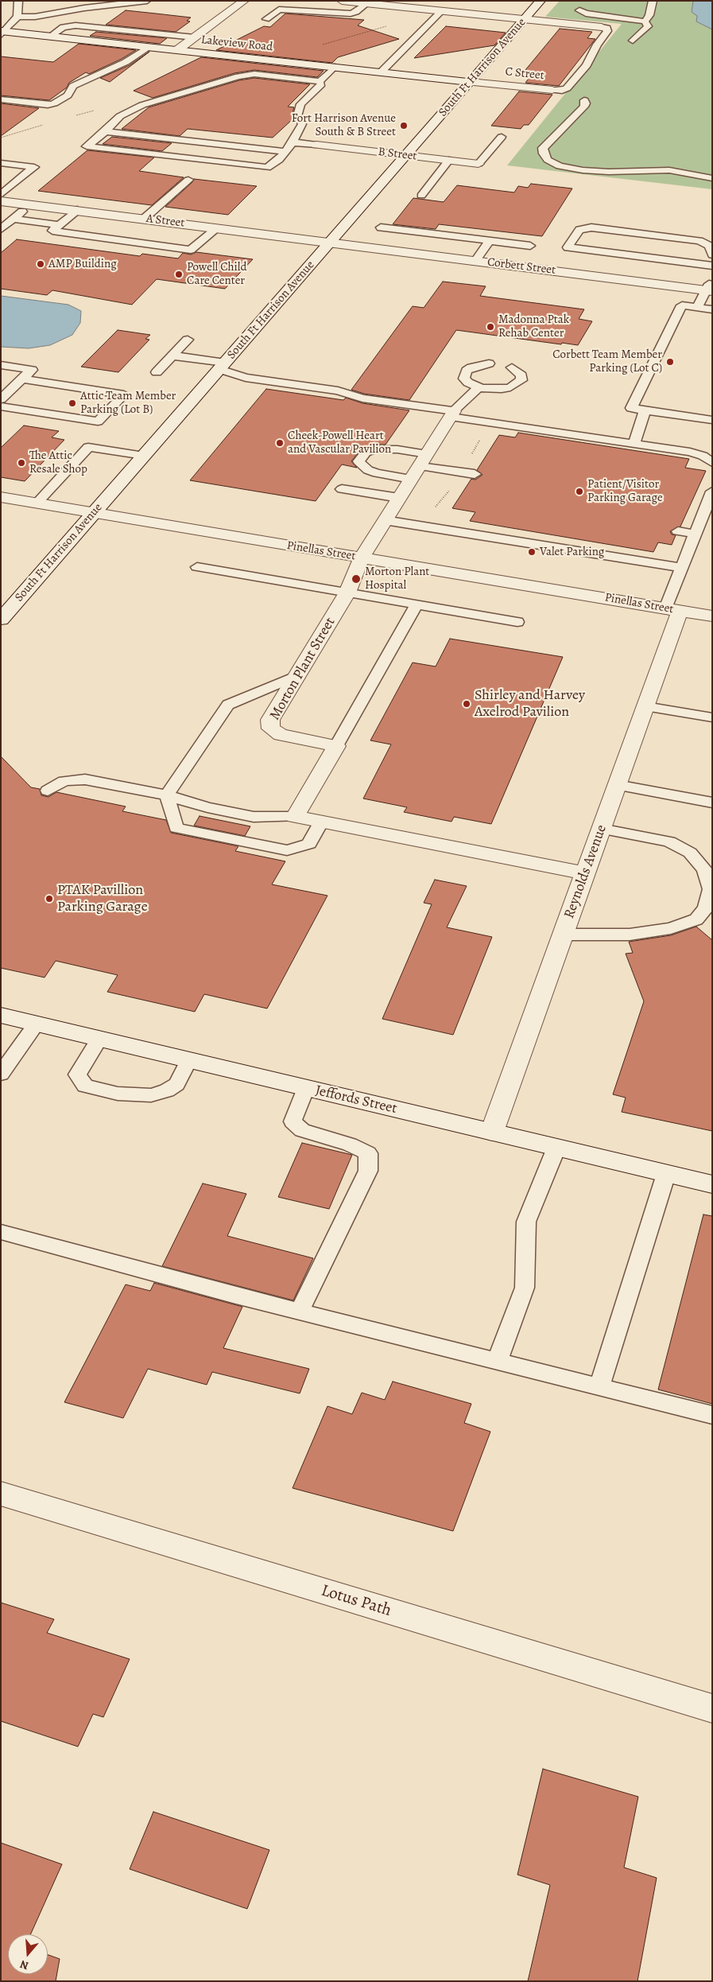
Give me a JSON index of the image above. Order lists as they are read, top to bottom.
{
  "streets": {
    "street": [
      "Lakeview Road",
      "South Ft Harrison Avenue",
      "C Street",
      "B Street",
      "A Street",
      "Corbett Street",
      "Pinellas Street",
      "Morton Plant Street",
      "Reynolds Avenue",
      "Jeffords Street",
      "Lotus Path"
    ]
  },
  "crossings": [
    ["Lakeview Road", "South Ft Harrison Avenue"],
    ["Lakeview Road", "C Street"],
    ["South Ft Harrison Avenue", "C Street"],
    ["South Ft Harrison Avenue", "B Street"],
    ["South Ft Harrison Avenue", "A Street"],
    ["South Ft Harrison Avenue", "Corbett Street"],
    ["South Ft Harrison Avenue", "Pinellas Street"],
    ["A Street", "Corbett Street"],
    ["Pinellas Street", "Morton Plant Street"],
    ["Pinellas Street", "Reynolds Avenue"],
    ["Reynolds Avenue", "Jeffords Street"]
  ],
  "places": [
    "Fort Harrison Avenue South & B Street",
    "AMP Building",
    "Powell Child Care Center",
    "Madonna Ptak Rehab Center",
    "Corbett Team Member Parking (Lot C)",
    "Attic Team Member Parking (Lot B)",
    "Cheek-Powell Heart and Vascular Pavilion",
    "The Attic Resale Shop",
    "Patient/Visitor Parking Garage",
    "Valet Parking",
    "Morton Plant Hospital",
    "Shirley and Harvey Axelrod Pavilion",
    "PTAK Pavillion Parking Garage"
  ],
  "north": "bottom"
}
